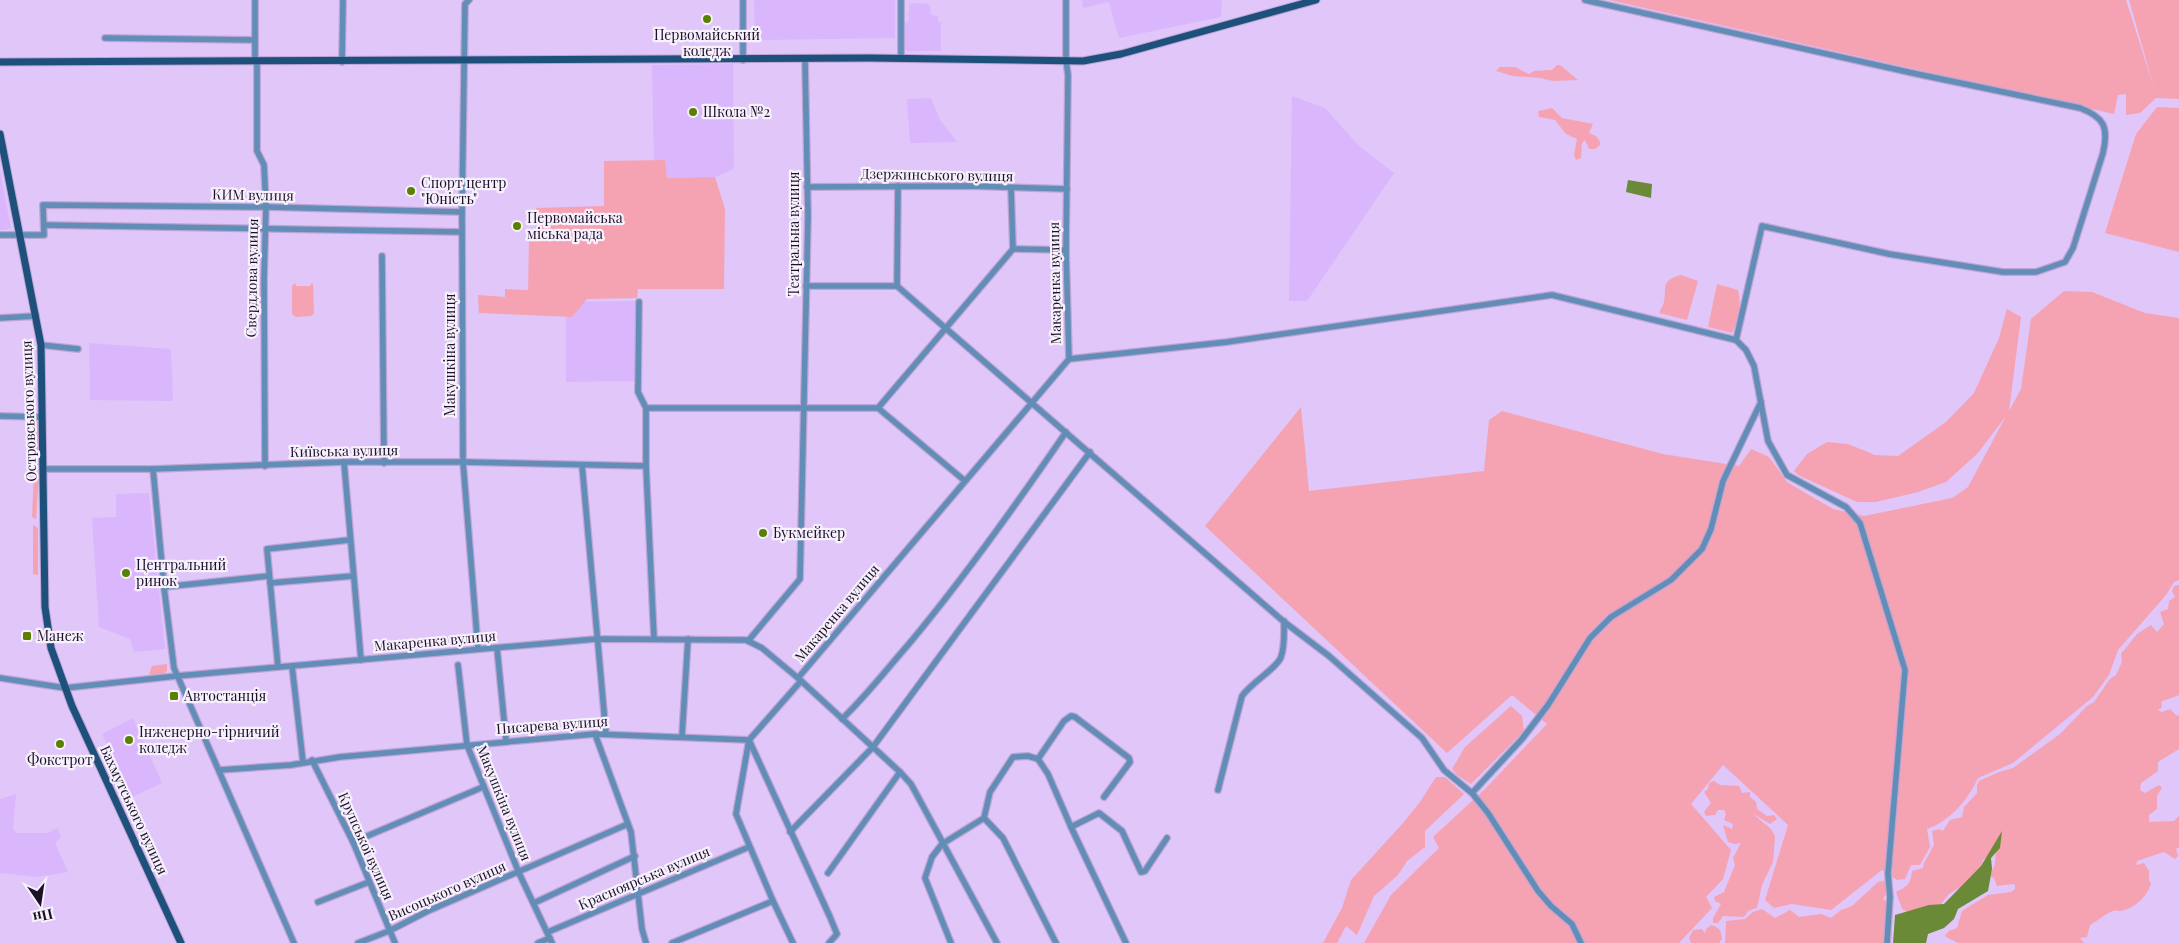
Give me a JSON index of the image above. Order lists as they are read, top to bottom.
{
  "streets": {
    "main road": ["Островського вулиця", "Бахмутського вулиця"],
    "street": [
      "Дзержинського вулиця",
      "КИМ вулиця",
      "Театральна вулиця",
      "Свердлова вулиця",
      "Макаренка вулиця",
      "Макушкіна вулиця",
      "Київська вулиця",
      "Писарєва вулиця",
      "Крупської вулиця",
      "Красноярська вулиця",
      "Висоцького вулиця"
    ]
  },
  "crossings": [
    ["Дзержинського вулиця", "Театральна вулиця"],
    ["Дзержинського вулиця", "Макаренка вулиця"],
    ["КИМ вулиця", "Свердлова вулиця"],
    ["КИМ вулиця", "Макушкіна вулиця"],
    ["Театральна вулиця", "Макаренка вулиця"],
    ["Свердлова вулиця", "Київська вулиця"],
    ["Макаренка вулиця", "Макушкіна вулиця"],
    ["Макаренка вулиця", "Островського вулиця"],
    ["Макаренка вулиця", "Бахмутського вулиця"],
    ["Макушкіна вулиця", "Київська вулиця"],
    ["Макушкіна вулиця", "Писарєва вулиця"],
    ["Макушкіна вулиця", "Красноярська вулиця"],
    ["Макушкіна вулиця", "Висоцького вулиця"],
    ["Островського вулиця", "Київська вулиця"],
    ["Островського вулиця", "Бахмутського вулиця"],
    ["Писарєва вулиця", "Крупської вулиця"],
    ["Крупської вулиця", "Висоцького вулиця"]
  ],
  "places": {
    "other": [
      "Первомайський коледж",
      "Школа №2",
      "Спорт центр \"Юність\"",
      "Первомайська міська рада",
      "Букмейкер",
      "Центральний ринок",
      "Інженерно-гірничий коледж",
      "Фокстрот"
    ],
    "transit": ["Манеж", "Автостанція"]
  },
  "north": "bottom"
}
